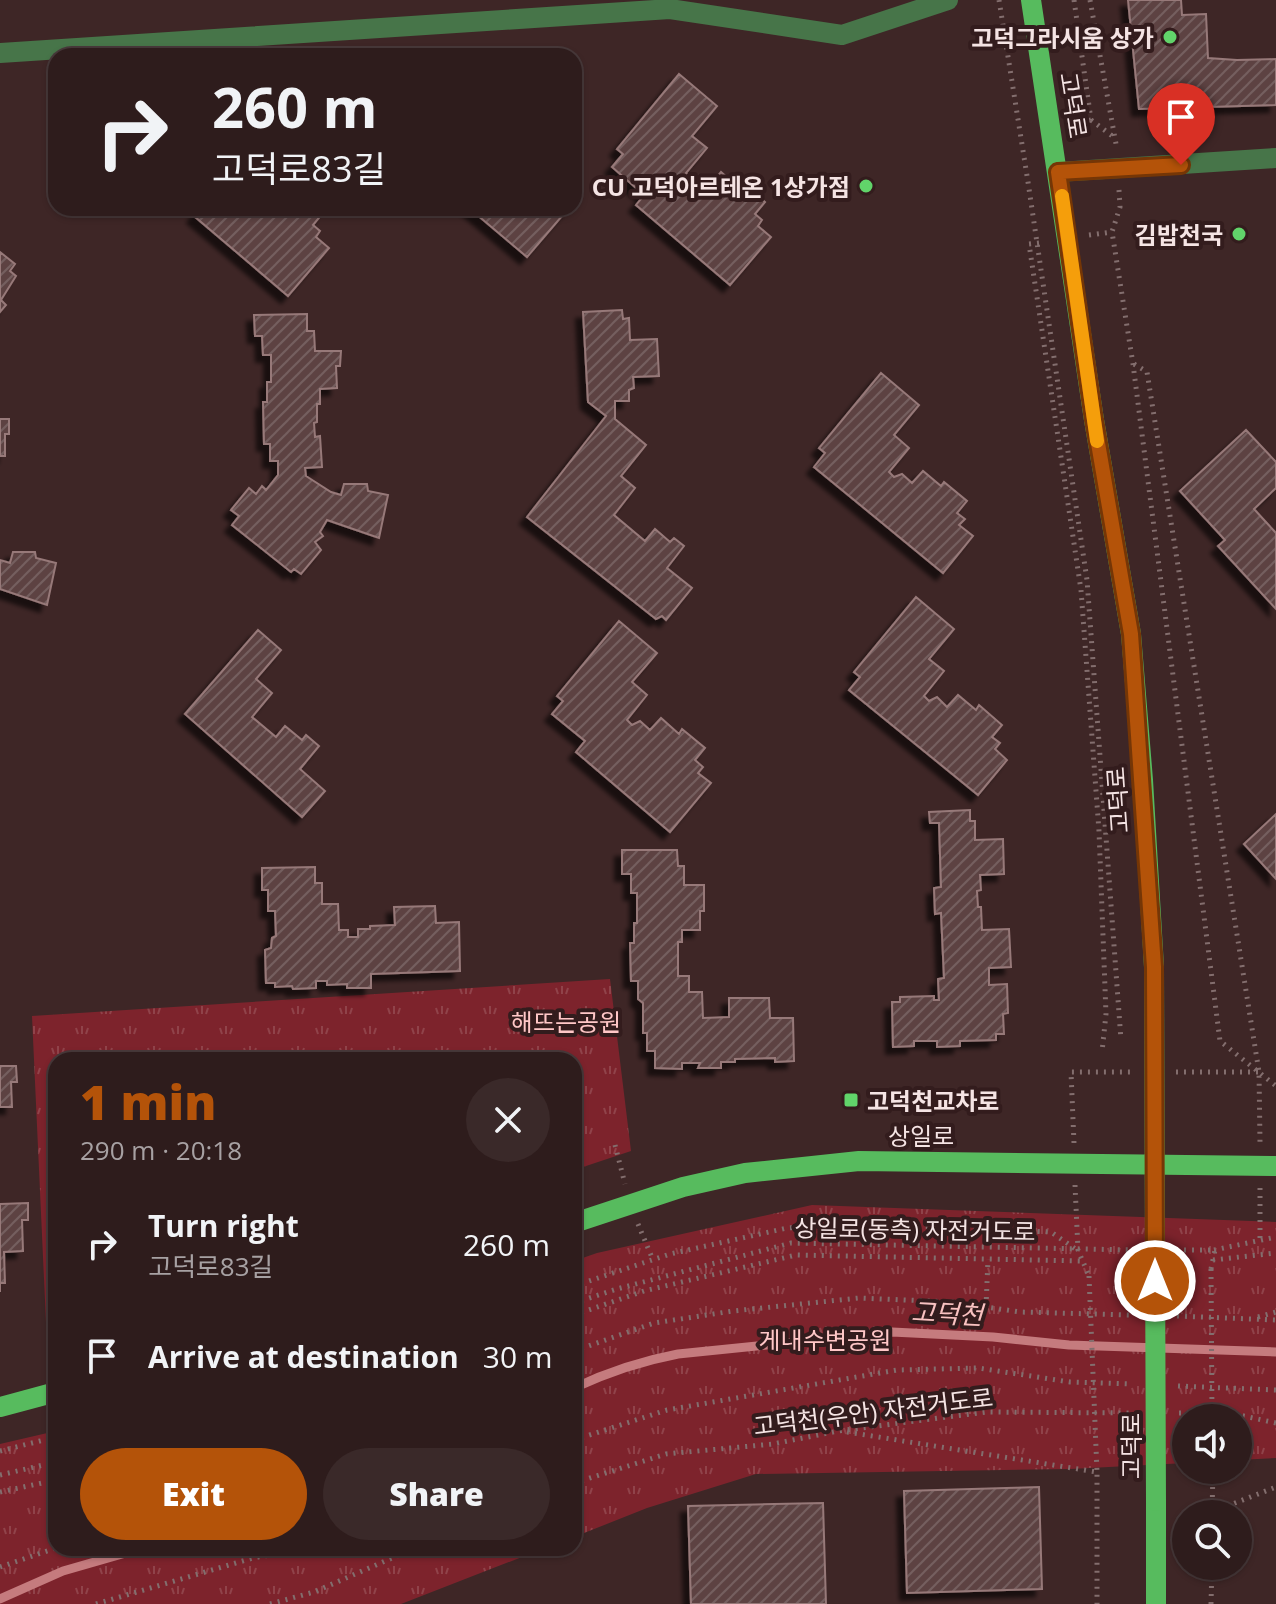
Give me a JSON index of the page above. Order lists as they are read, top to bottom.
{
  "streets": {
    "main road": ["고덕로", "상일로"],
    "path": ["상일로(동측) 자전거도로", "고덕천(우안) 자전거도로"]
  },
  "crossings": [
    ["고덕로", "상일로"],
    ["고덕로", "상일로(동측) 자전거도로"]
  ],
  "water": ["고덕천"],
  "parks": ["해뜨는공원", "게내수변공원"],
  "places": {
    "other": ["고덕그라시움 상가", "CU 고덕아르테온 1상가점", "김밥천국"],
    "transit": ["고덕천교차로"]
  },
  "page": {
    "turn": ["260 m", "고덕로83길"],
    "heading": ["1 min", "290 m · 20:18"],
    "list": [
      {
        "name": "Turn right",
        "note": "고덕로83길",
        "value": "260 m"
      },
      {
        "name": "Arrive at destination",
        "value": "30 m"
      }
    ],
    "buttons": ["Exit", "Share"]
  }
}
